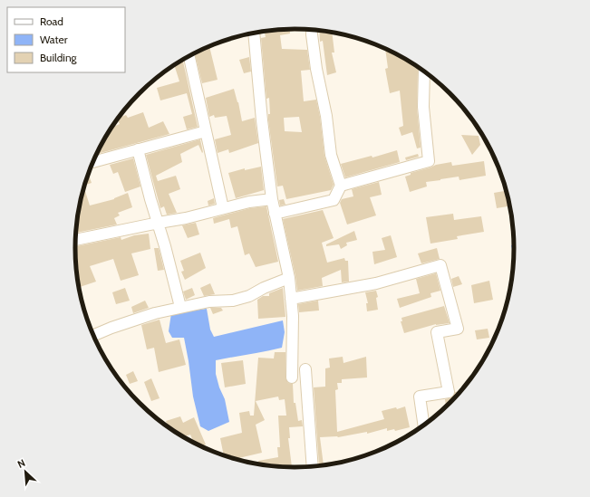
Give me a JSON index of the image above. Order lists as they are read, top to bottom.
{
  "legend": ["Road", "Water", "Building"],
  "north": "top left"
}
